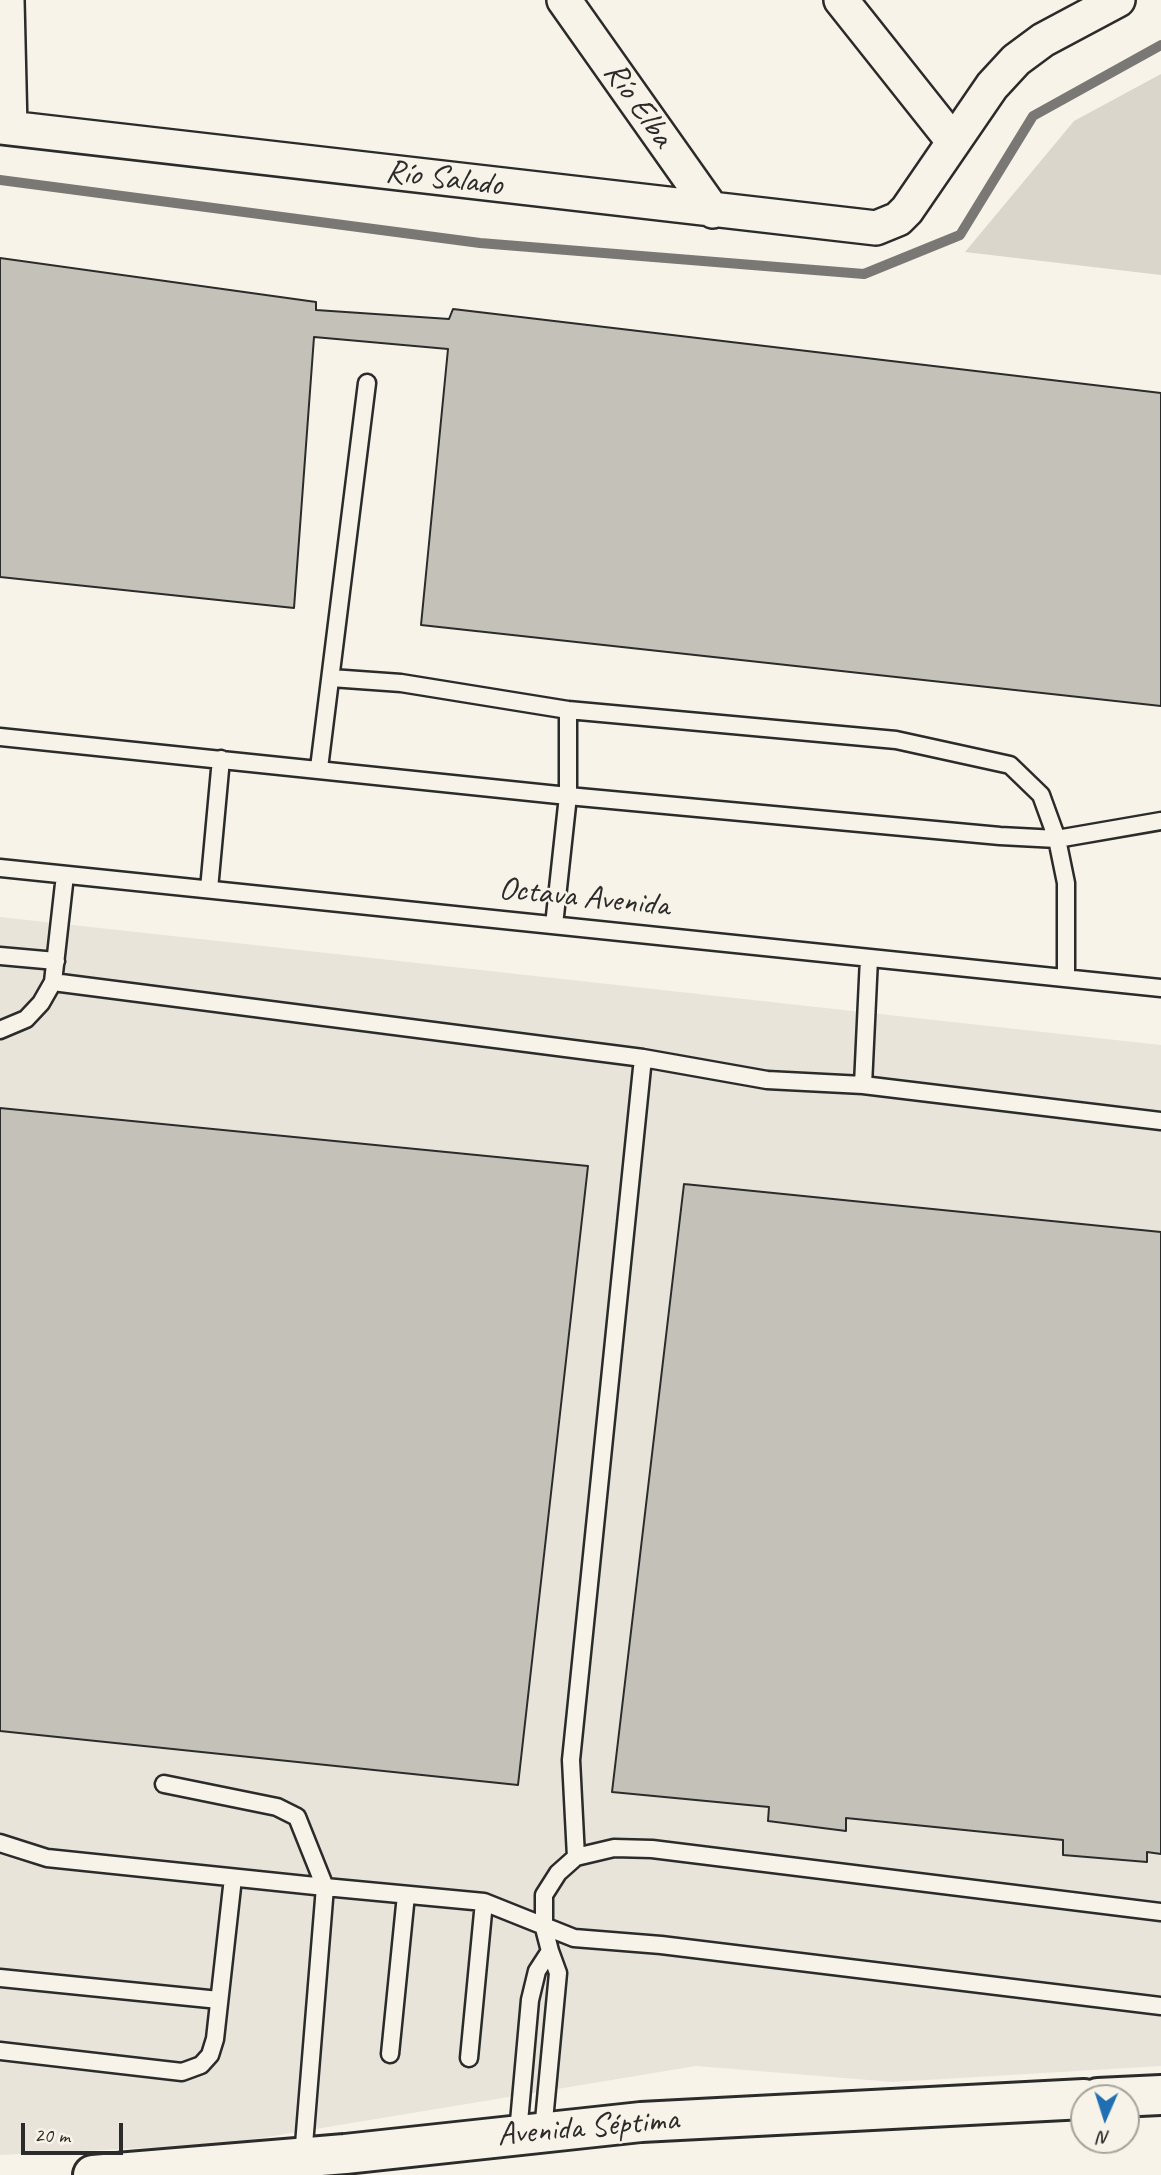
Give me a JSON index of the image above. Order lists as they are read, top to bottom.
{
  "streets": {
    "street": ["Río Elba", "Río Salado", "Avenida Séptima"],
    "lane": ["Octava Avenida"]
  },
  "crossings": [
    ["Río Elba", "Río Salado"]
  ],
  "scale_bar": "20 m",
  "north": "bottom"
}
